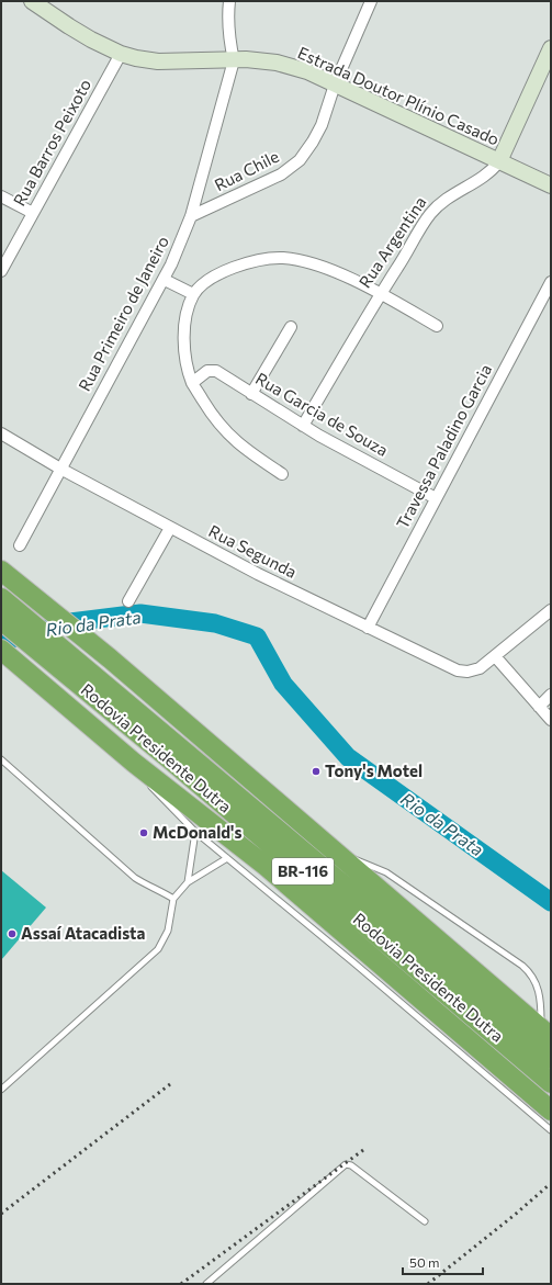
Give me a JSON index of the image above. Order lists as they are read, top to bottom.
{
  "streets": {
    "highway": ["Rodovia Presidente Dutra", "BR-116"],
    "main road": ["Estrada Doutor Plínio Casado", "Rua Argentina"],
    "street": [
      "Rua Barros Peixoto",
      "Rua Chile",
      "Rua Primeiro de Janeiro",
      "Rua Garcia de Souza",
      "Travessa Paladino Garcia",
      "Rua Segunda"
    ]
  },
  "crossings": [
    ["Estrada Doutor Plínio Casado", "Rua Barros Peixoto"],
    ["Estrada Doutor Plínio Casado", "Rua Chile"],
    ["Estrada Doutor Plínio Casado", "Rua Argentina"],
    ["Estrada Doutor Plínio Casado", "Rua Primeiro de Janeiro"],
    ["Rua Chile", "Rua Primeiro de Janeiro"],
    ["Rua Argentina", "Rua Garcia de Souza"],
    ["Rua Primeiro de Janeiro", "Rua Segunda"],
    ["Rua Garcia de Souza", "Travessa Paladino Garcia"],
    ["Travessa Paladino Garcia", "Rua Segunda"]
  ],
  "water": ["Rio da Prata"],
  "places": ["Tony's Motel", "McDonald's", "Assaí Atacadista"],
  "scale_bar": "50 m"
}
